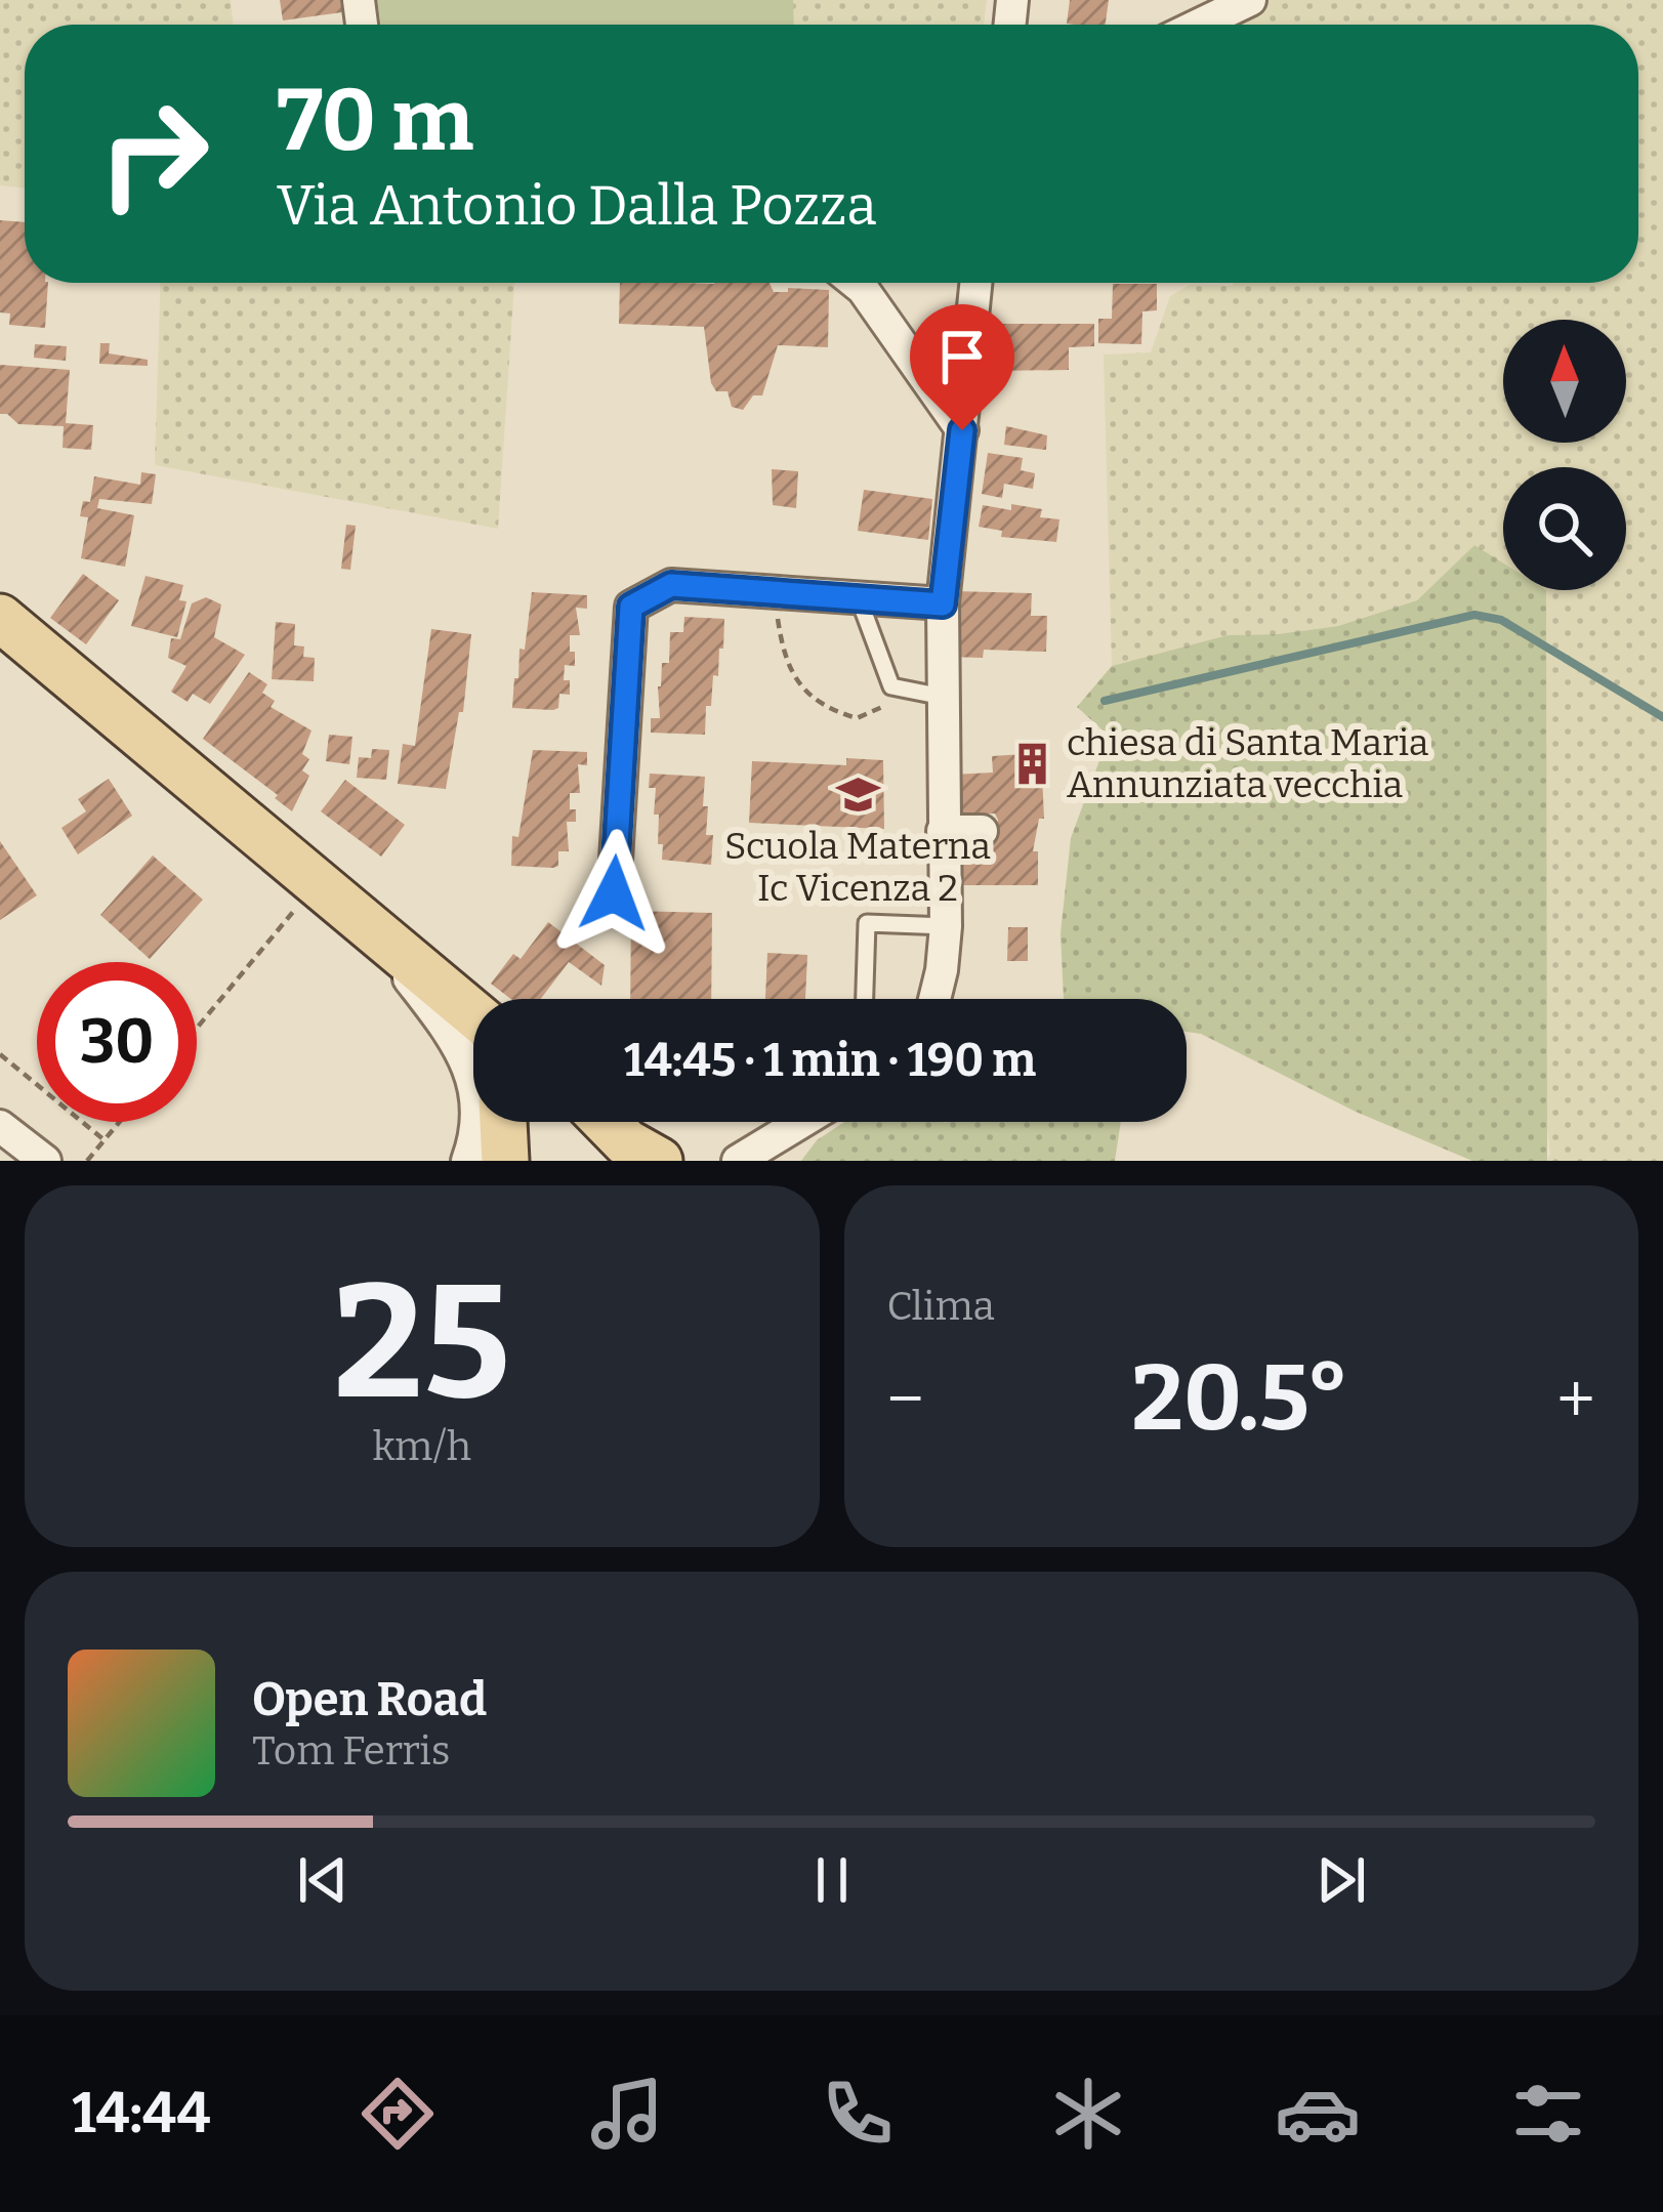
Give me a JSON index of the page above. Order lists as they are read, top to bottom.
{
  "places": {
    "building": ["chiesa di Santa Maria Annunziata vecchia"],
    "school or university": ["Scuola Materna Ic Vicenza 2"]
  },
  "north": "top",
  "page": {
    "turn": ["70 m", "Via Antonio Dalla Pozza"],
    "limit": "30",
    "trip": "14:45 · 1 min · 190 m",
    "tile": [
      ["25", "km/h"],
      "Clima"
    ],
    "heat": ["−", "20.5°", "+"],
    "song": ["Open Road", "Tom Ferris"],
    "tabs": "14:44"
  }
}
